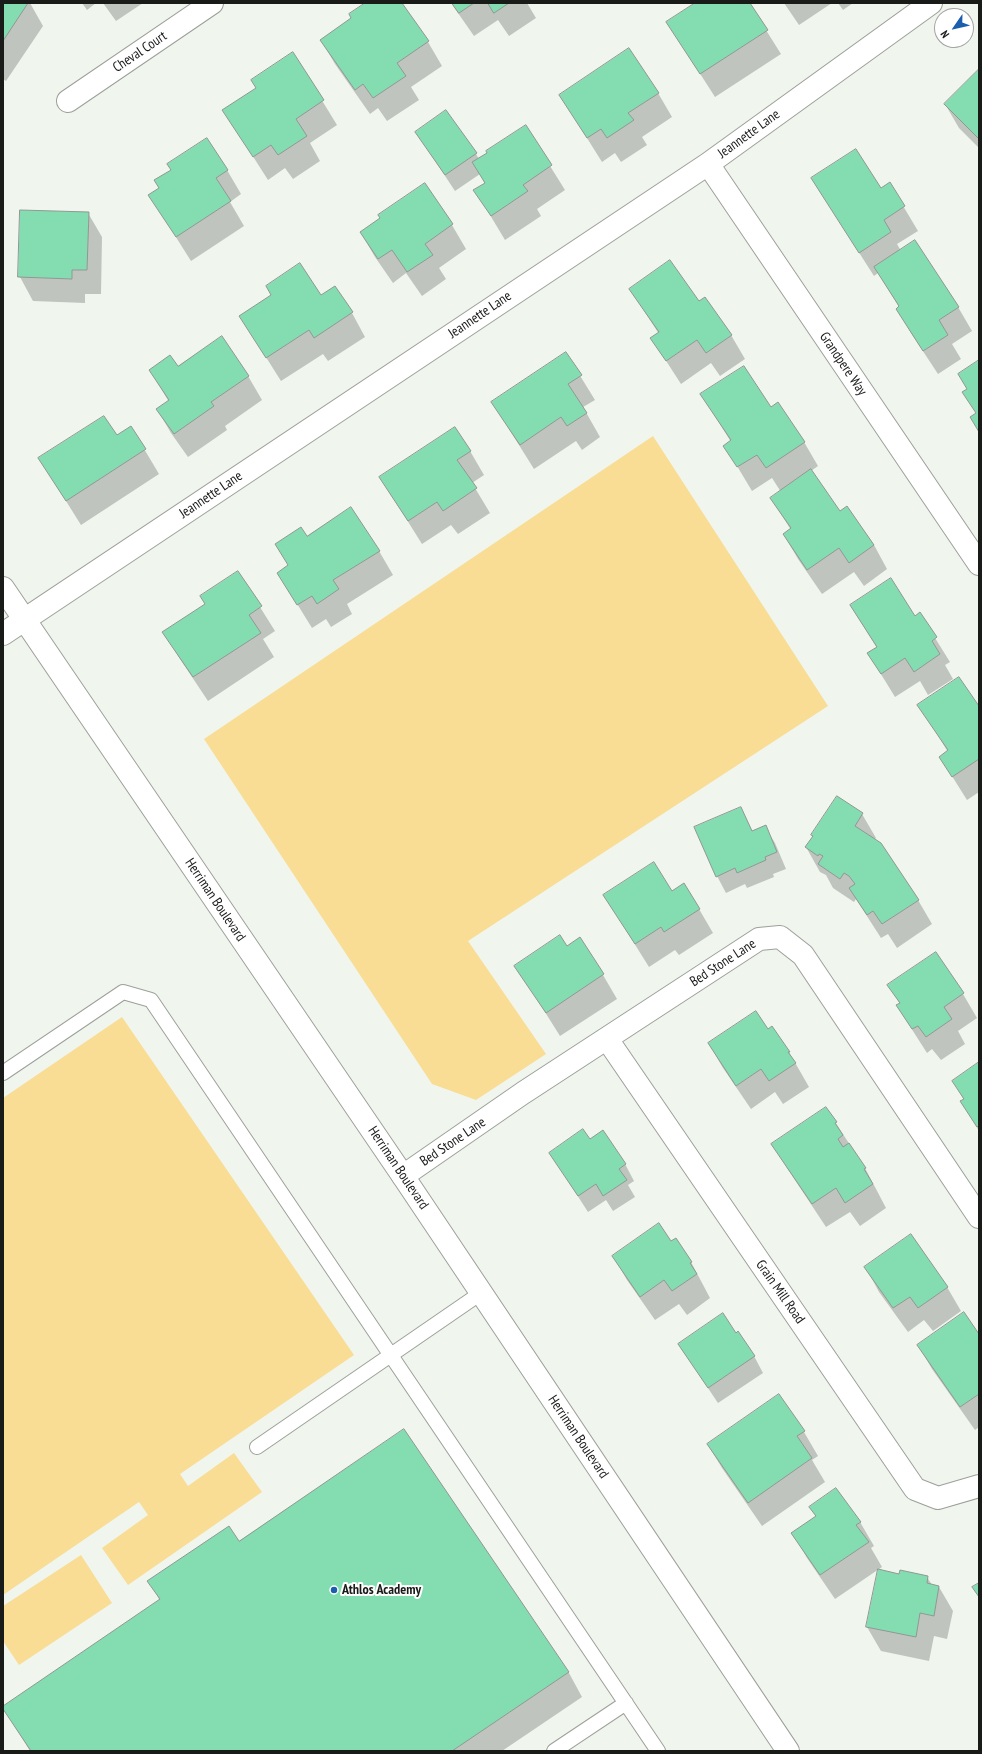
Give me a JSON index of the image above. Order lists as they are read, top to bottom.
{
  "streets": {
    "street": [
      "Cheval Court",
      "Jeannette Lane",
      "Grandpere Way",
      "Herriman Boulevard",
      "Bed Stone Lane",
      "Grain Mill Road"
    ]
  },
  "crossings": [
    ["Jeannette Lane", "Grandpere Way"],
    ["Jeannette Lane", "Herriman Boulevard"],
    ["Herriman Boulevard", "Bed Stone Lane"],
    ["Bed Stone Lane", "Grain Mill Road"]
  ],
  "places": ["Athlos Academy"],
  "north": "bottom left"
}
